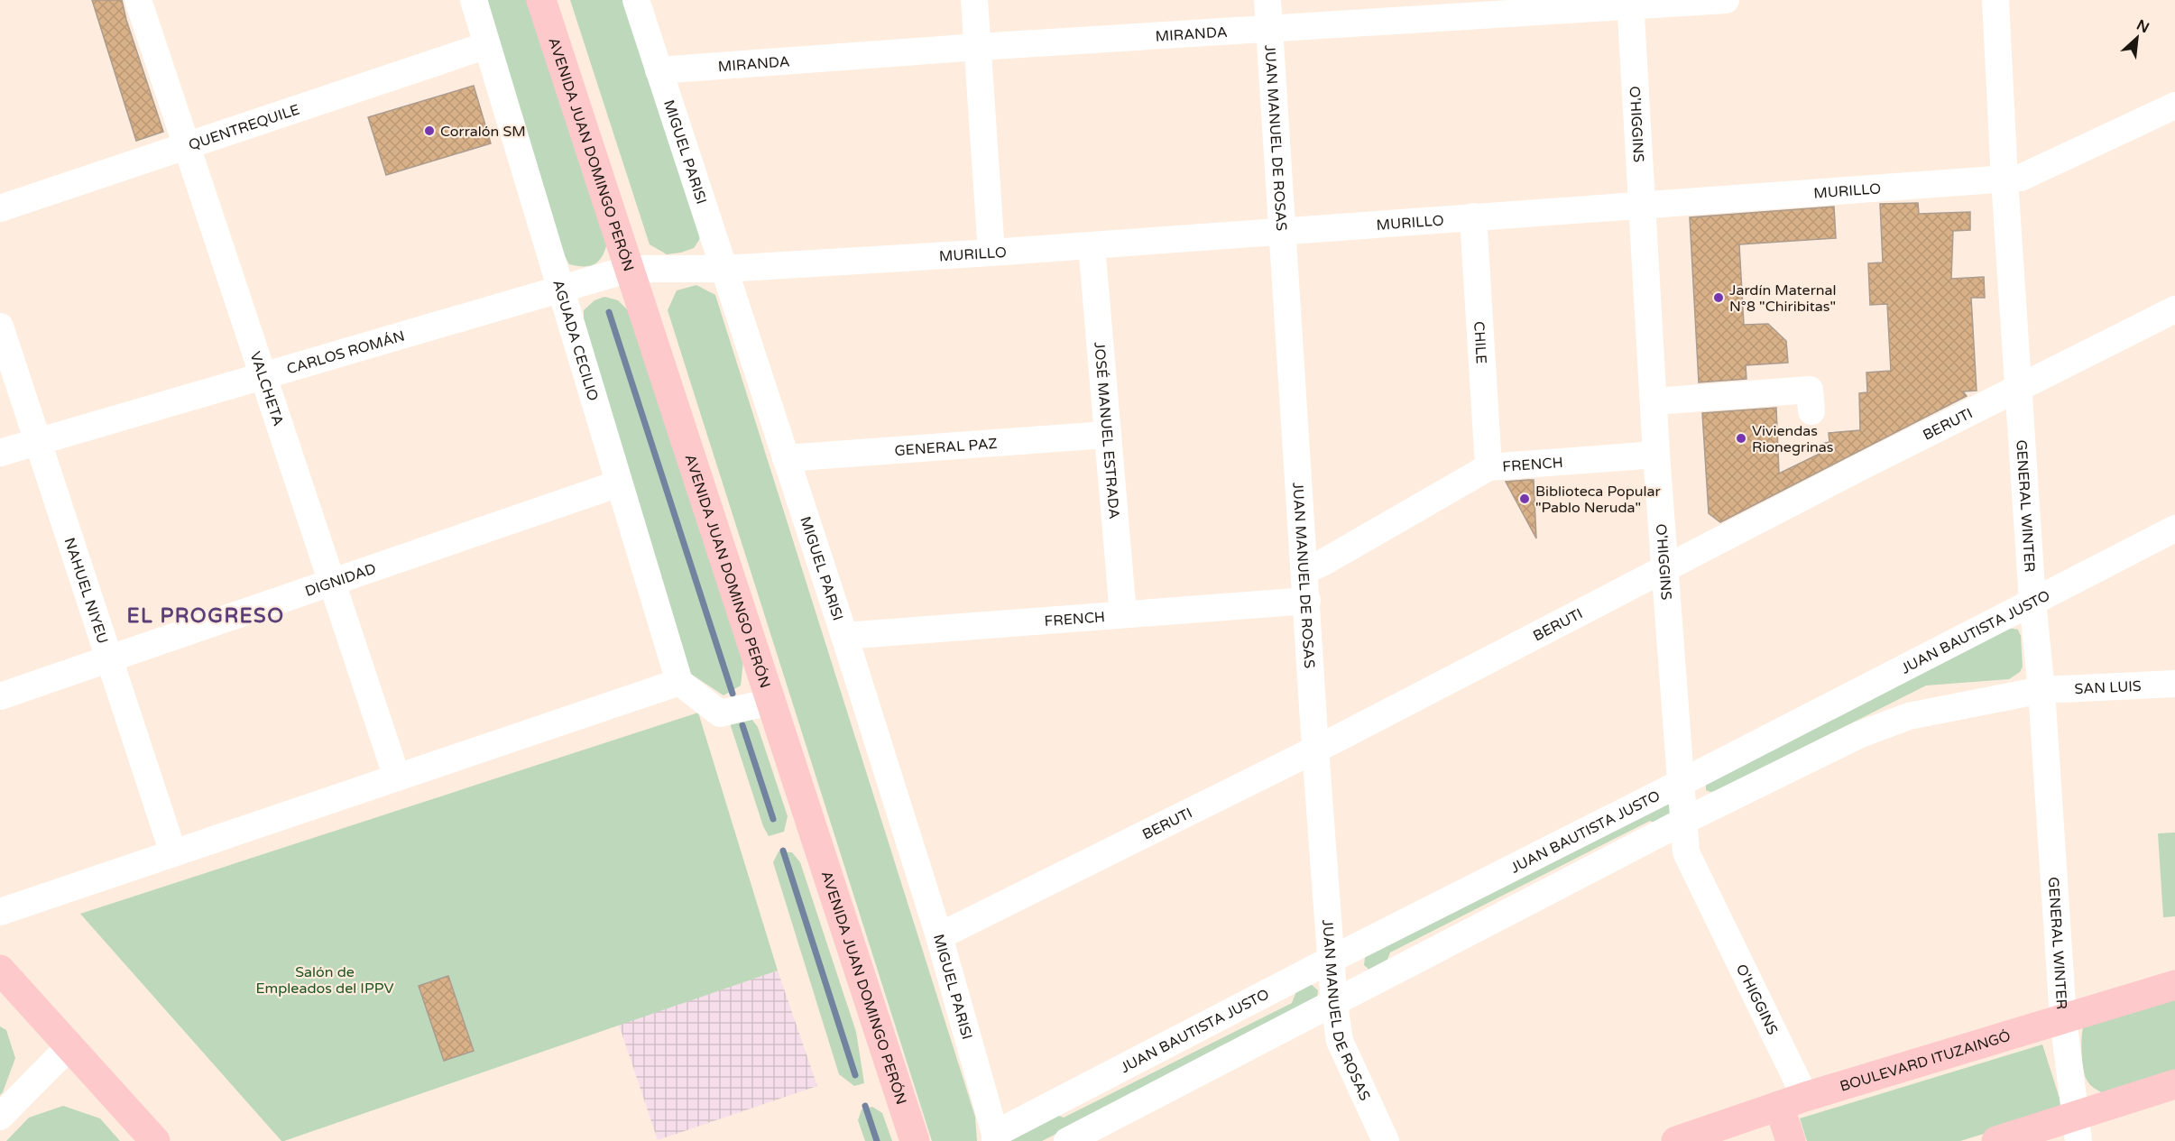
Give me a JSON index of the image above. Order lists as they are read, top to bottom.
{
  "streets": {
    "main road": ["AVENIDA JUAN DOMINGO PERÓN", "BOULEVARD ITUZAINGÓ"],
    "street": [
      "MIRANDA",
      "O'HIGGINS",
      "QUENTREQUILE",
      "JUAN MANUEL DE ROSAS",
      "MIGUEL PARISI",
      "MURILLO",
      "AGUADA CECILIO",
      "CHILE",
      "CARLOS ROMÁN",
      "VALCHETA",
      "BERUTI",
      "JOSÉ MANUEL ESTRADA",
      "GENERAL PAZ",
      "FRENCH",
      "GENERAL WINTER",
      "DIGNIDAD",
      "NAHUEL NIYEU",
      "JUAN BAUTISTA JUSTO",
      "SAN LUIS"
    ]
  },
  "crossings": [
    ["MIRANDA", "O'HIGGINS"],
    ["MIRANDA", "JUAN MANUEL DE ROSAS"],
    ["MIRANDA", "MIGUEL PARISI"],
    ["O'HIGGINS", "MURILLO"],
    ["O'HIGGINS", "BERUTI"],
    ["O'HIGGINS", "FRENCH"],
    ["O'HIGGINS", "JUAN BAUTISTA JUSTO"],
    ["O'HIGGINS", "BOULEVARD ITUZAINGÓ"],
    ["QUENTREQUILE", "AGUADA CECILIO"],
    ["QUENTREQUILE", "VALCHETA"],
    ["JUAN MANUEL DE ROSAS", "MURILLO"],
    ["JUAN MANUEL DE ROSAS", "BERUTI"],
    ["JUAN MANUEL DE ROSAS", "FRENCH"],
    ["JUAN MANUEL DE ROSAS", "JUAN BAUTISTA JUSTO"],
    ["MIGUEL PARISI", "MURILLO"],
    ["MIGUEL PARISI", "BERUTI"],
    ["MIGUEL PARISI", "GENERAL PAZ"],
    ["MIGUEL PARISI", "FRENCH"],
    ["MIGUEL PARISI", "JUAN BAUTISTA JUSTO"],
    ["AVENIDA JUAN DOMINGO PERÓN", "MURILLO"],
    ["AVENIDA JUAN DOMINGO PERÓN", "CARLOS ROMÁN"],
    ["MURILLO", "CHILE"],
    ["MURILLO", "CARLOS ROMÁN"],
    ["MURILLO", "JOSÉ MANUEL ESTRADA"],
    ["MURILLO", "GENERAL WINTER"],
    ["AGUADA CECILIO", "CARLOS ROMÁN"],
    ["AGUADA CECILIO", "DIGNIDAD"],
    ["CHILE", "FRENCH"],
    ["CARLOS ROMÁN", "VALCHETA"],
    ["CARLOS ROMÁN", "NAHUEL NIYEU"],
    ["VALCHETA", "DIGNIDAD"],
    ["BERUTI", "GENERAL WINTER"],
    ["JOSÉ MANUEL ESTRADA", "GENERAL PAZ"],
    ["JOSÉ MANUEL ESTRADA", "FRENCH"],
    ["GENERAL WINTER", "JUAN BAUTISTA JUSTO"],
    ["GENERAL WINTER", "SAN LUIS"],
    ["GENERAL WINTER", "BOULEVARD ITUZAINGÓ"],
    ["DIGNIDAD", "NAHUEL NIYEU"]
  ],
  "districts": ["EL PROGRESO"],
  "parks": ["Salón de Empleados del IPPV"],
  "places": [
    "Corralón SM",
    "Jardín Maternal N°8 \"Chiribitas\"",
    "Viviendas Rionegrinas",
    "Biblioteca Popular \"Pablo Neruda\""
  ],
  "north": "top right"
}
